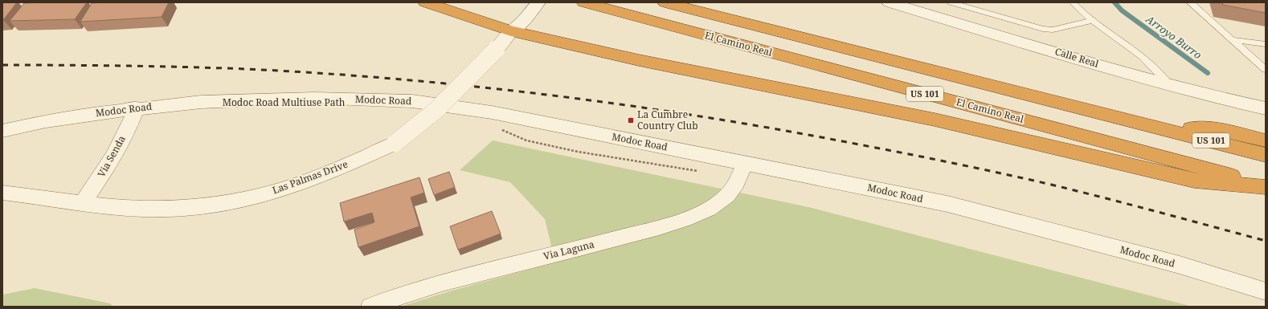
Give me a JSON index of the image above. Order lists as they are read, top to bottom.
{
  "streets": {
    "highway": ["El Camino Real", "US 101"],
    "street": [
      "Calle Real",
      "Modoc Road",
      "Via Senda",
      "Las Palmas Drive",
      "Via Laguna"
    ]
  },
  "crossings": [
    ["Modoc Road", "Via Senda"],
    ["Modoc Road", "Via Laguna"],
    ["Via Senda", "Las Palmas Drive"]
  ],
  "water": ["Arroyo Burro"],
  "places": {
    "transit": ["La Cumbre Country Club"]
  }
}
